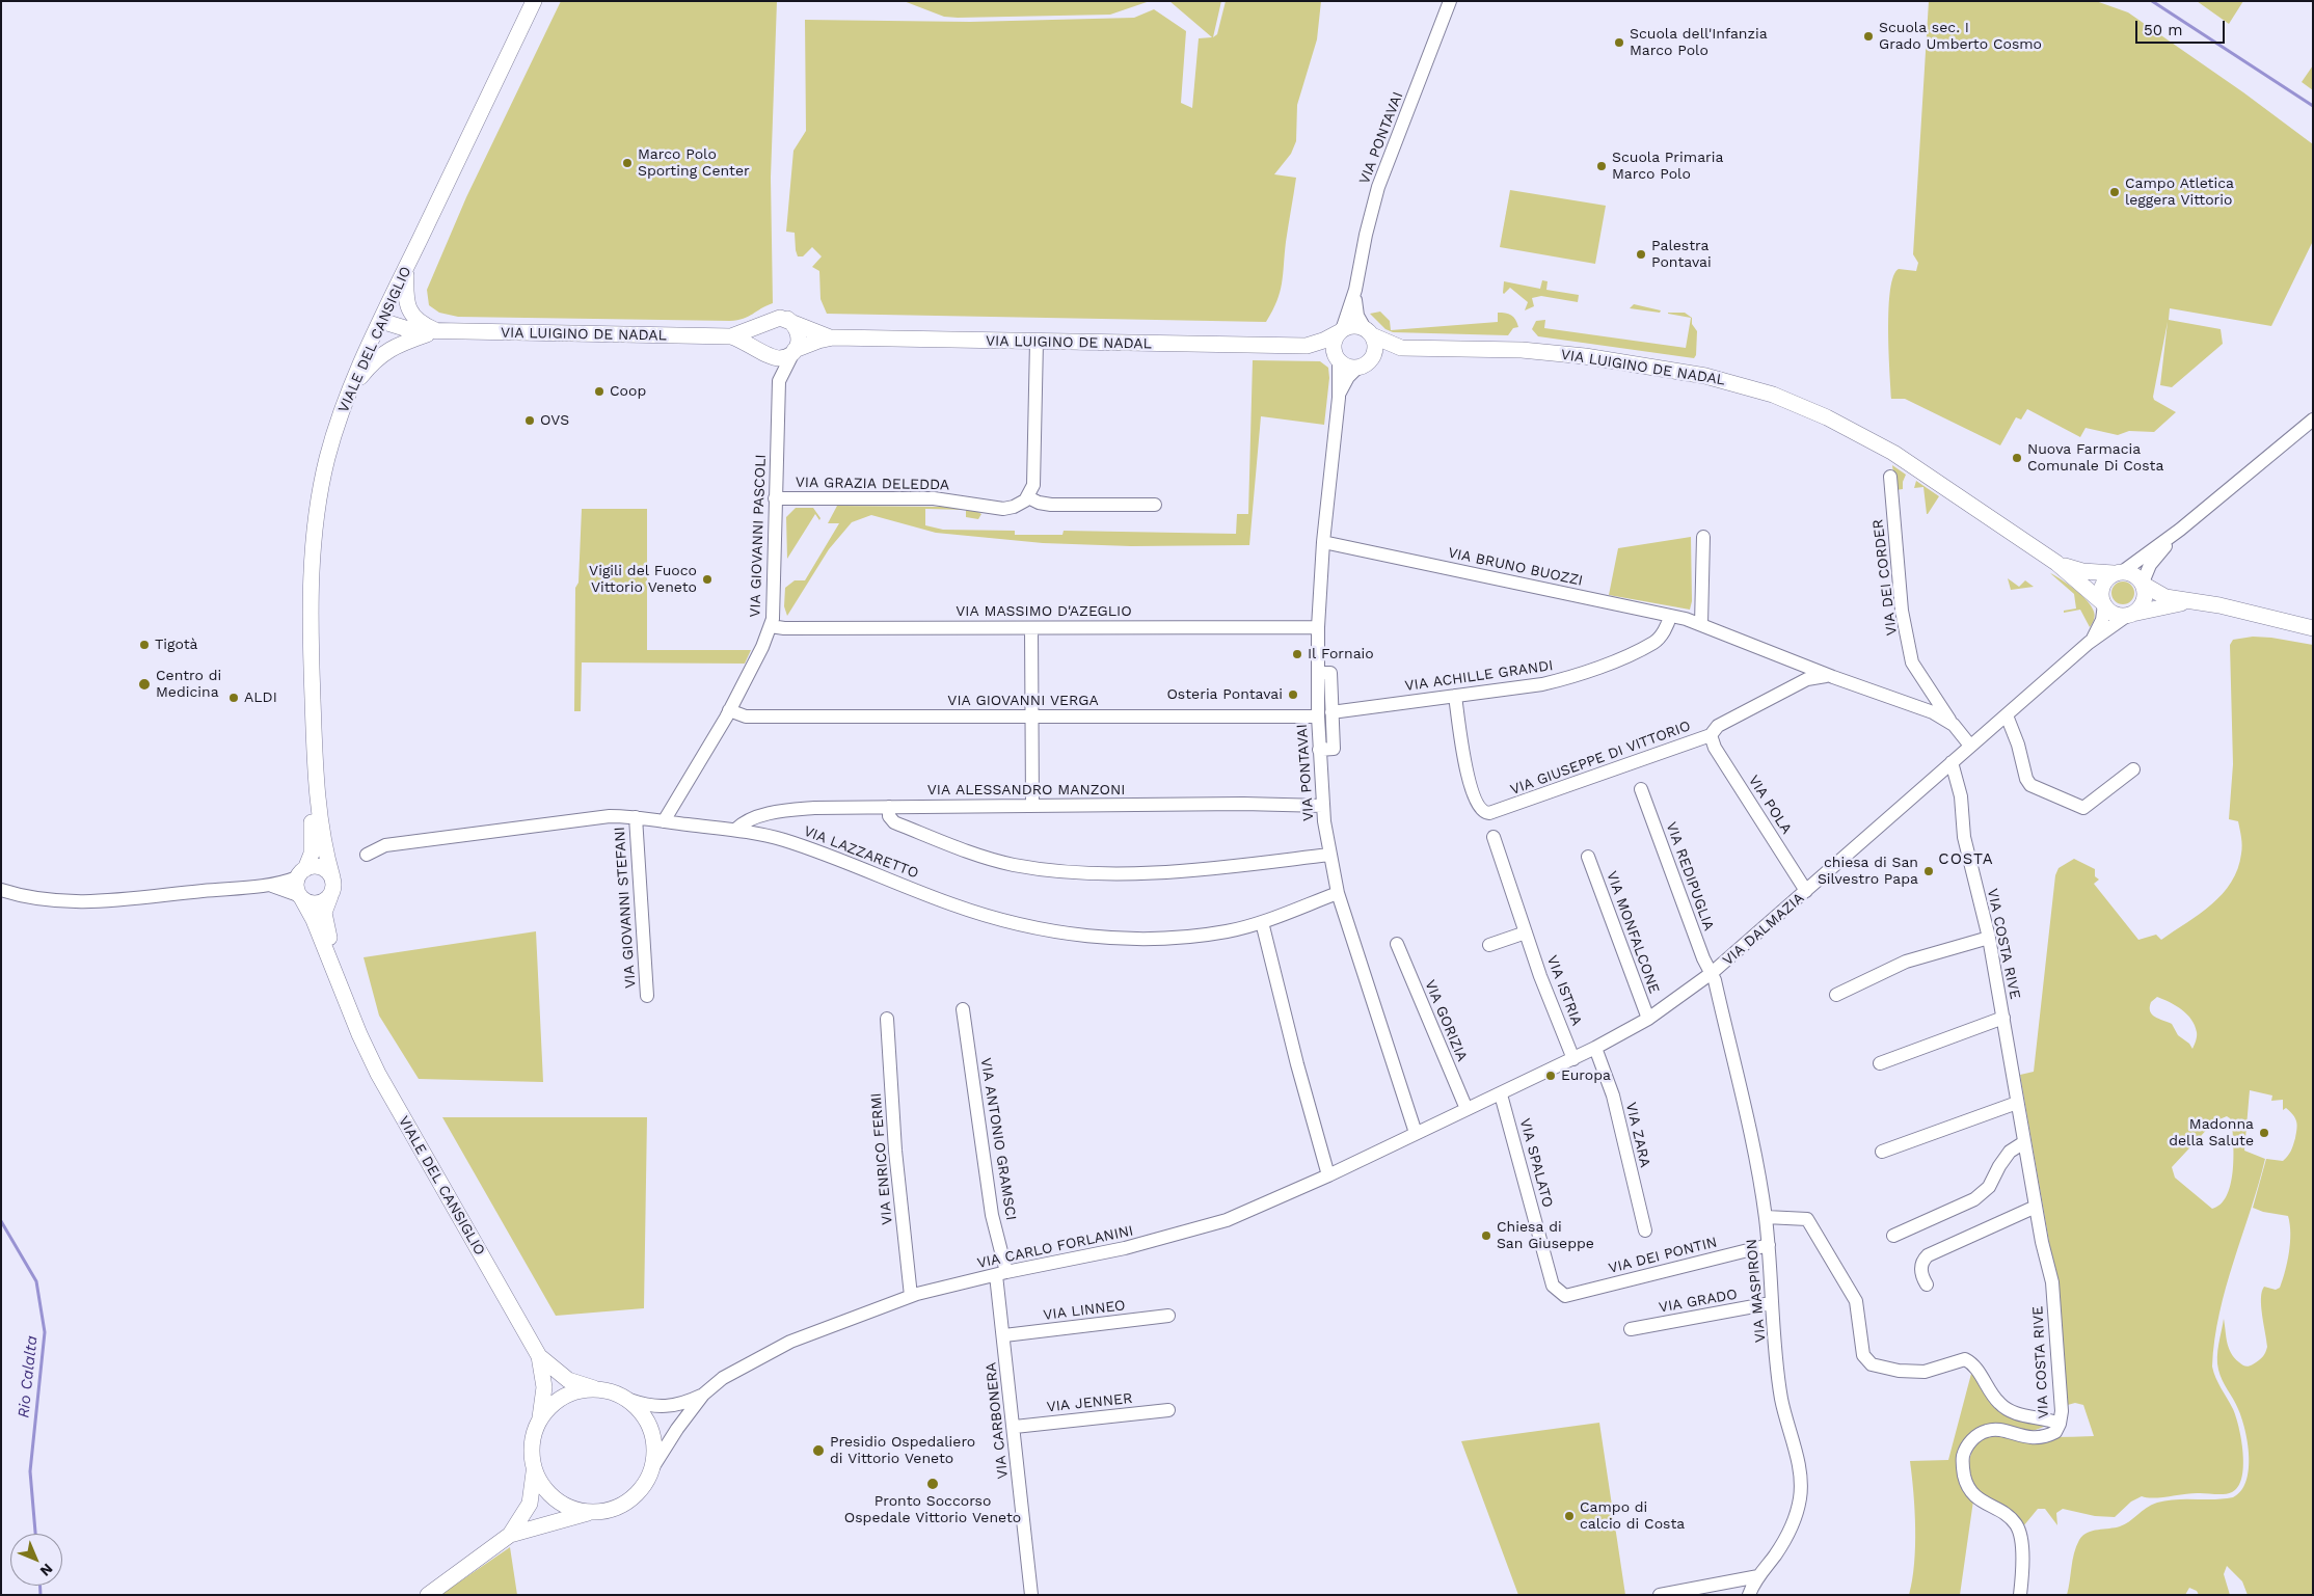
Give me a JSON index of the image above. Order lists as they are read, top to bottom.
{
  "streets": {
    "main road": ["VIA LUIGINO DE NADAL", "VIALE DEL CANSIGLIO", "VIA DALMAZIA"],
    "street": [
      "VIA PONTAVAI",
      "VIA GRAZIA DELEDDA",
      "VIA GIOVANNI PASCOLI",
      "VIA BRUNO BUOZZI",
      "VIA DEI CORDER",
      "VIA MASSIMO D'AZEGLIO",
      "VIA ACHILLE GRANDI",
      "VIA GIOVANNI VERGA",
      "VIA GIUSEPPE DI VITTORIO",
      "VIA ALESSANDRO MANZONI",
      "VIA POLA",
      "VIA LAZZARETTO",
      "VIA REDIPUGLIA",
      "VIA GIOVANNI STEFANI",
      "VIA MONFALCONE",
      "VIA COSTA RIVE",
      "VIA ISTRIA",
      "VIA GORIZIA",
      "VIA ZARA",
      "VIA ANTONIO GRAMSCI",
      "VIA ENRICO FERMI",
      "VIA SPALATO",
      "VIA CARLO FORLANINI",
      "VIA DEI PONTIN",
      "VIA MASPIRON",
      "VIA GRADO",
      "VIA LINNEO",
      "VIA JENNER",
      "VIA CARBONERA"
    ]
  },
  "crossings": [
    ["VIA PONTAVAI", "VIA LUIGINO DE NADAL"],
    ["VIA PONTAVAI", "VIA BRUNO BUOZZI"],
    ["VIA PONTAVAI", "VIA MASSIMO D'AZEGLIO"],
    ["VIA PONTAVAI", "VIA GIOVANNI VERGA"],
    ["VIA PONTAVAI", "VIA ALESSANDRO MANZONI"],
    ["VIA PONTAVAI", "VIA LAZZARETTO"],
    ["VIA PONTAVAI", "VIA DALMAZIA"],
    ["VIA PONTAVAI", "VIA CARLO FORLANINI"],
    ["VIA LUIGINO DE NADAL", "VIALE DEL CANSIGLIO"],
    ["VIA LUIGINO DE NADAL", "VIA GIOVANNI PASCOLI"],
    ["VIA LUIGINO DE NADAL", "VIA DALMAZIA"],
    ["VIALE DEL CANSIGLIO", "VIA CARLO FORLANINI"],
    ["VIA GRAZIA DELEDDA", "VIA GIOVANNI PASCOLI"],
    ["VIA GIOVANNI PASCOLI", "VIA MASSIMO D'AZEGLIO"],
    ["VIA GIOVANNI PASCOLI", "VIA GIOVANNI VERGA"],
    ["VIA GIOVANNI PASCOLI", "VIA LAZZARETTO"],
    ["VIA BRUNO BUOZZI", "VIA DEI CORDER"],
    ["VIA BRUNO BUOZZI", "VIA ACHILLE GRANDI"],
    ["VIA BRUNO BUOZZI", "VIA GIUSEPPE DI VITTORIO"],
    ["VIA BRUNO BUOZZI", "VIA DALMAZIA"],
    ["VIA ACHILLE GRANDI", "VIA GIUSEPPE DI VITTORIO"],
    ["VIA GIUSEPPE DI VITTORIO", "VIA POLA"],
    ["VIA ALESSANDRO MANZONI", "VIA LAZZARETTO"],
    ["VIA POLA", "VIA DALMAZIA"],
    ["VIA LAZZARETTO", "VIA GIOVANNI STEFANI"],
    ["VIA REDIPUGLIA", "VIA DALMAZIA"],
    ["VIA REDIPUGLIA", "VIA MASPIRON"],
    ["VIA DALMAZIA", "VIA MONFALCONE"],
    ["VIA DALMAZIA", "VIA COSTA RIVE"],
    ["VIA DALMAZIA", "VIA ISTRIA"],
    ["VIA DALMAZIA", "VIA GORIZIA"],
    ["VIA DALMAZIA", "VIA ZARA"],
    ["VIA DALMAZIA", "VIA SPALATO"],
    ["VIA DALMAZIA", "VIA CARLO FORLANINI"],
    ["VIA DALMAZIA", "VIA MASPIRON"],
    ["VIA ANTONIO GRAMSCI", "VIA CARLO FORLANINI"],
    ["VIA ANTONIO GRAMSCI", "VIA CARBONERA"],
    ["VIA ENRICO FERMI", "VIA CARLO FORLANINI"],
    ["VIA SPALATO", "VIA DEI PONTIN"],
    ["VIA CARLO FORLANINI", "VIA CARBONERA"],
    ["VIA DEI PONTIN", "VIA MASPIRON"],
    ["VIA MASPIRON", "VIA GRADO"],
    ["VIA LINNEO", "VIA CARBONERA"],
    ["VIA JENNER", "VIA CARBONERA"]
  ],
  "districts": ["COSTA"],
  "water": ["Rio Calalta"],
  "places": [
    "Scuola sec. I Grado Umberto Cosmo",
    "Scuola dell'Infanzia Marco Polo",
    "Marco Polo Sporting Center",
    "Scuola Primaria Marco Polo",
    "Campo Atletica leggera Vittorio",
    "Palestra Pontavai",
    "Coop",
    "OVS",
    "Nuova Farmacia Comunale Di Costa",
    "Vigili del Fuoco Vittorio Veneto",
    "Tigotà",
    "Il Fornaio",
    "Centro di Medicina",
    "Osteria Pontavai",
    "ALDI",
    "chiesa di San Silvestro Papa",
    "Europa",
    "Madonna della Salute",
    "Chiesa di San Giuseppe",
    "Presidio Ospedaliero di Vittorio Veneto",
    "Pronto Soccorso Ospedale Vittorio Veneto",
    "Campo di calcio di Costa"
  ],
  "scale_bar": "50 m",
  "north": "bottom right"
}
